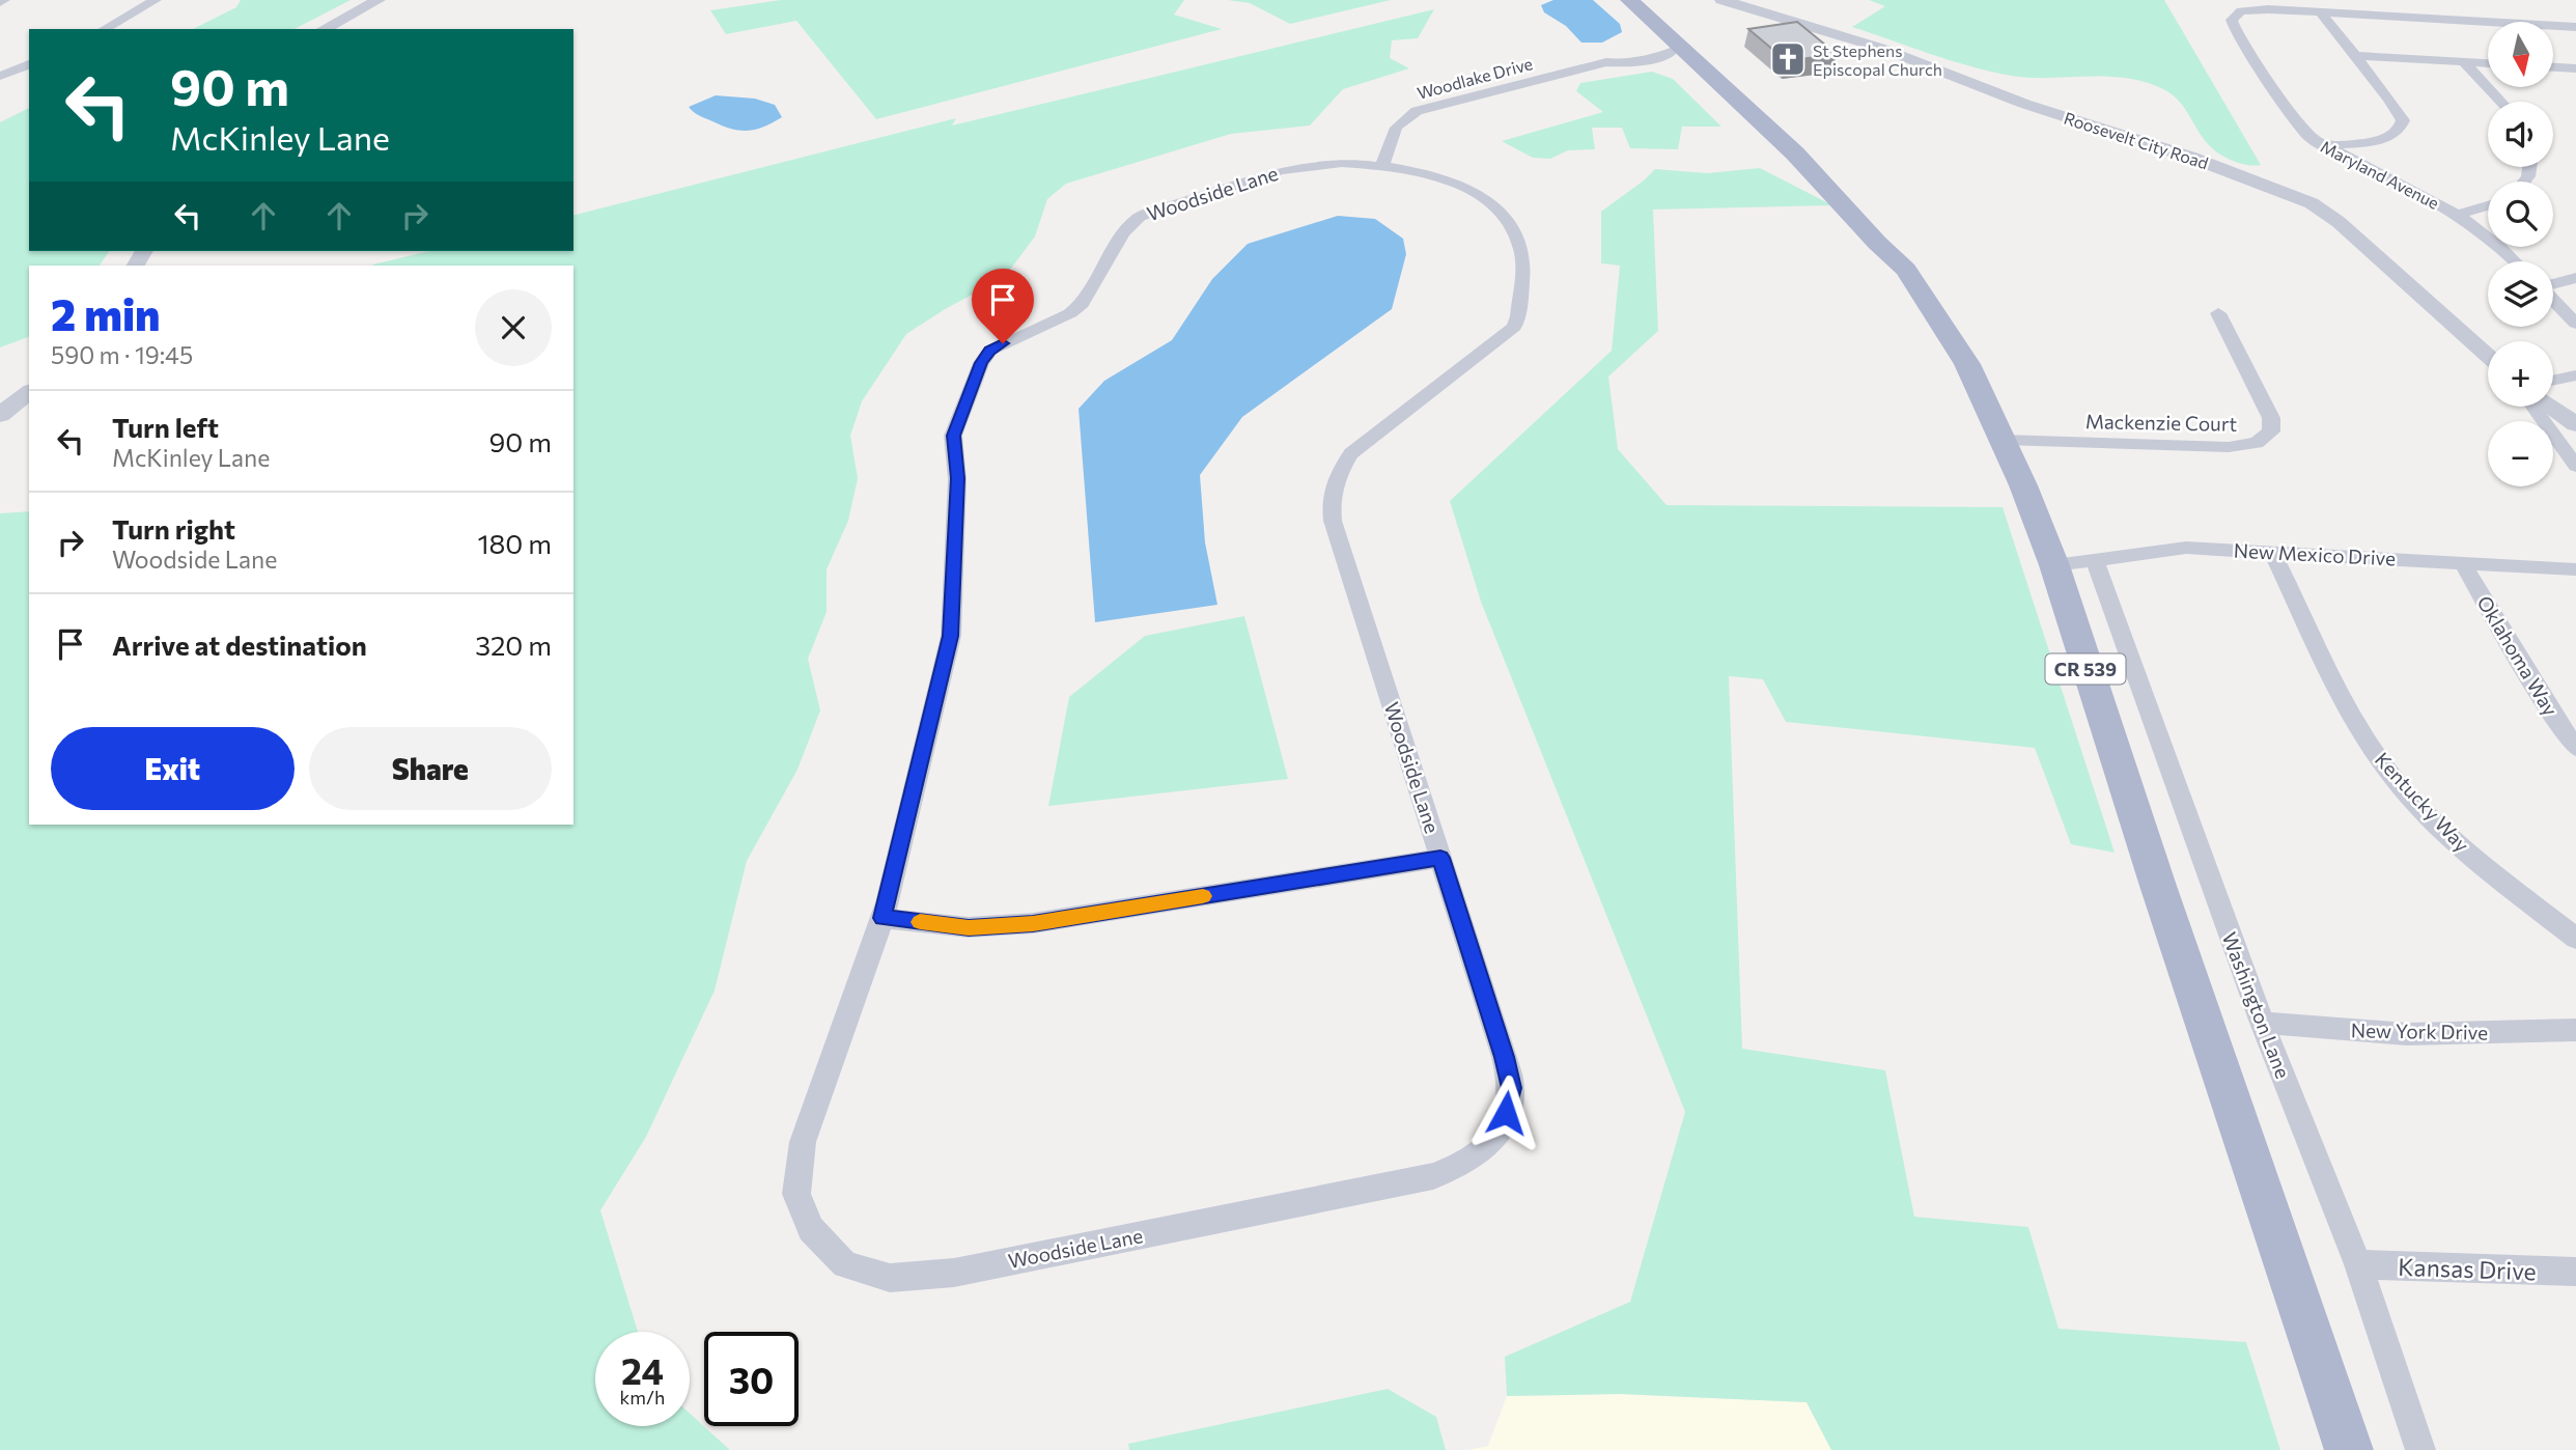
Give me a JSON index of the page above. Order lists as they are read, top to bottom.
{
  "streets": {
    "main road": ["CR 539"],
    "street": [
      "Woodlake Drive",
      "Roosevelt City Road",
      "Maryland Avenue",
      "Woodside Lane",
      "Mackenzie Court",
      "New Mexico Drive",
      "Oklahoma Way",
      "Kentucky Way",
      "Washington Lane",
      "New York Drive",
      "Kansas Drive"
    ]
  },
  "crossings": [
    ["Woodlake Drive", "Woodside Lane"],
    ["Woodlake Drive", "CR 539"],
    ["Mackenzie Court", "CR 539"],
    ["New Mexico Drive", "Oklahoma Way"],
    ["New Mexico Drive", "CR 539"],
    ["New Mexico Drive", "Kentucky Way"],
    ["New Mexico Drive", "Washington Lane"],
    ["Washington Lane", "New York Drive"],
    ["Washington Lane", "Kansas Drive"]
  ],
  "places": {
    "church": ["St Stephens Episcopal Church"]
  },
  "north": "bottom",
  "page": {
    "map_buttons": ["+", "−"],
    "turn": ["90 m", "McKinley Lane"],
    "heading": ["2 min", "590 m · 19:45"],
    "list": [
      {
        "name": "Turn left",
        "note": "McKinley Lane",
        "value": "90 m"
      },
      {
        "name": "Turn right",
        "note": "Woodside Lane",
        "value": "180 m"
      },
      {
        "name": "Arrive at destination",
        "value": "320 m"
      }
    ],
    "buttons": ["Exit", "Share"],
    "speed": "24 km/h",
    "limit": "30"
  }
}
